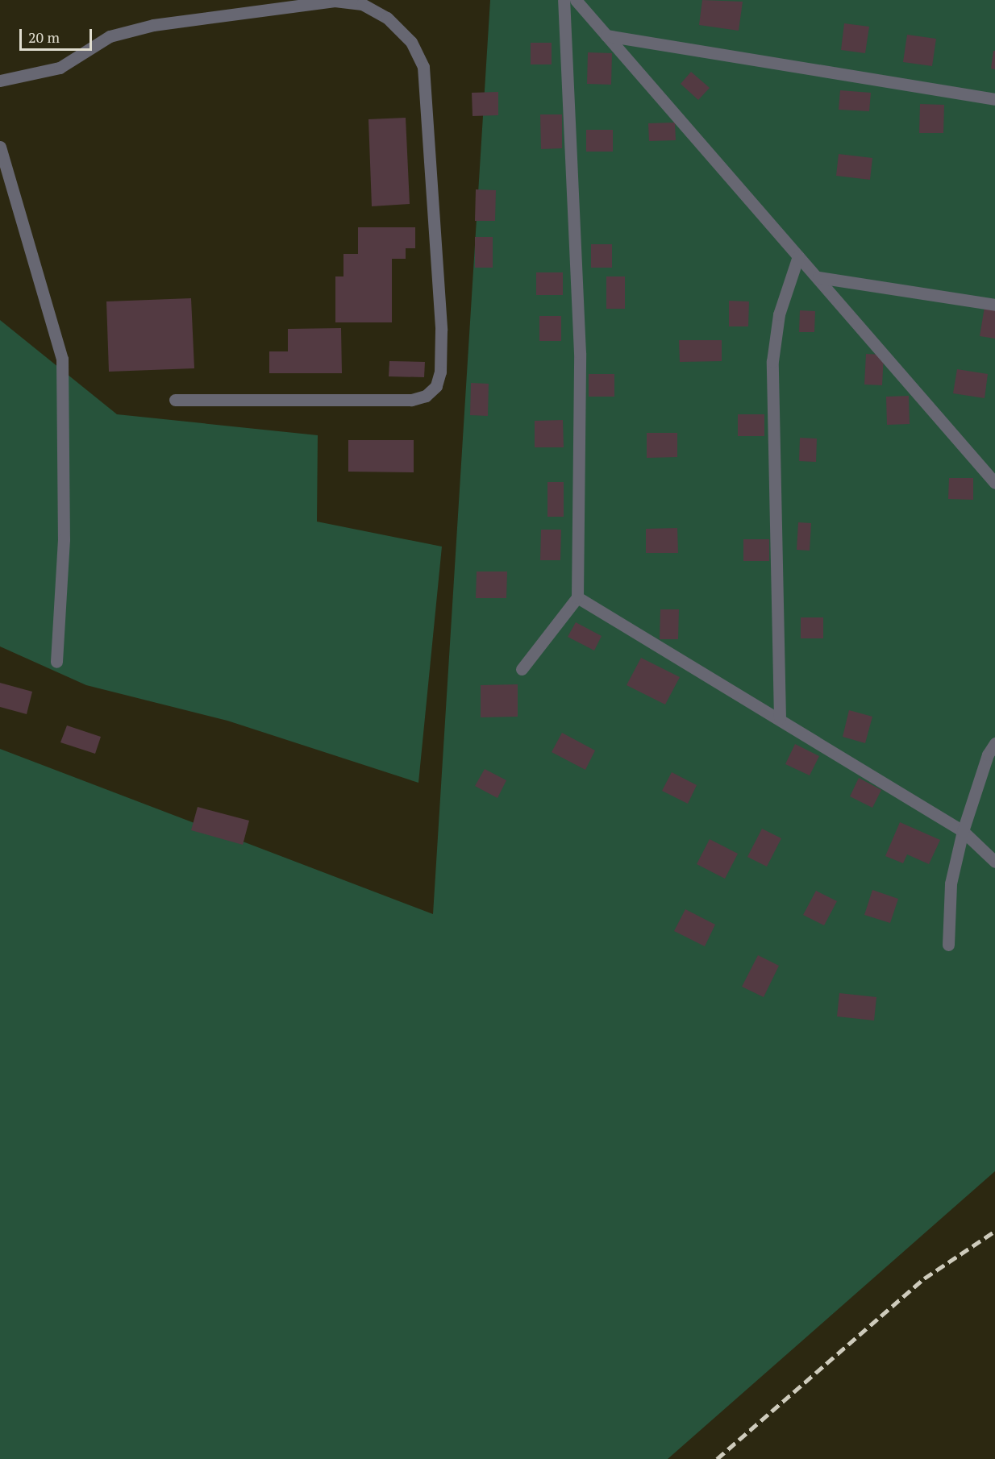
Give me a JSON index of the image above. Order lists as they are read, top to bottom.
{
  "scale_bar": "20 m"
}
